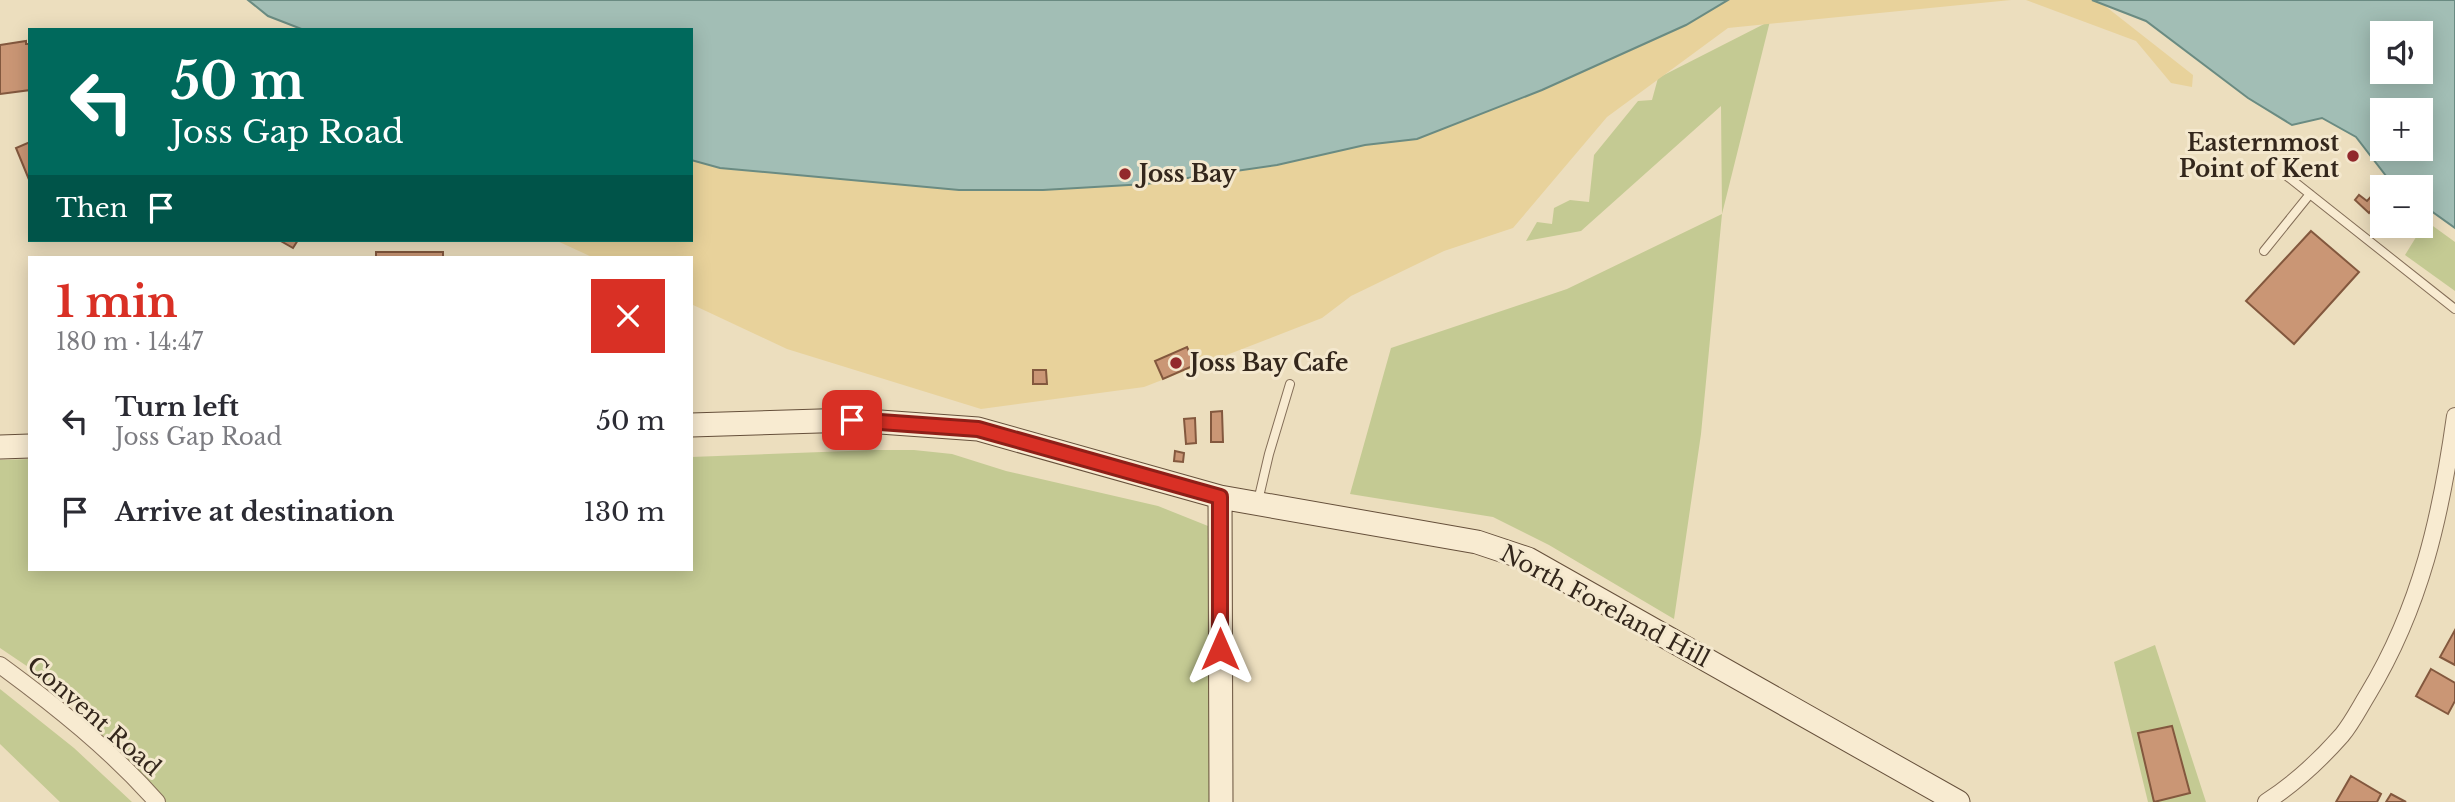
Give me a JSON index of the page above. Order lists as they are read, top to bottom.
{
  "streets": {
    "main road": ["North Foreland Hill"],
    "street": ["Convent Road"]
  },
  "places": ["Easternmost Point of Kent", "Joss Bay", "Joss Bay Cafe"],
  "page": {
    "map_buttons": ["+", "−"],
    "turn": ["50 m", "Joss Gap Road"],
    "then": "Then",
    "heading": ["1 min", "180 m · 14:47"],
    "list": [
      {
        "name": "Turn left",
        "note": "Joss Gap Road",
        "value": "50 m"
      },
      {
        "name": "Arrive at destination",
        "value": "130 m"
      }
    ]
  }
}
